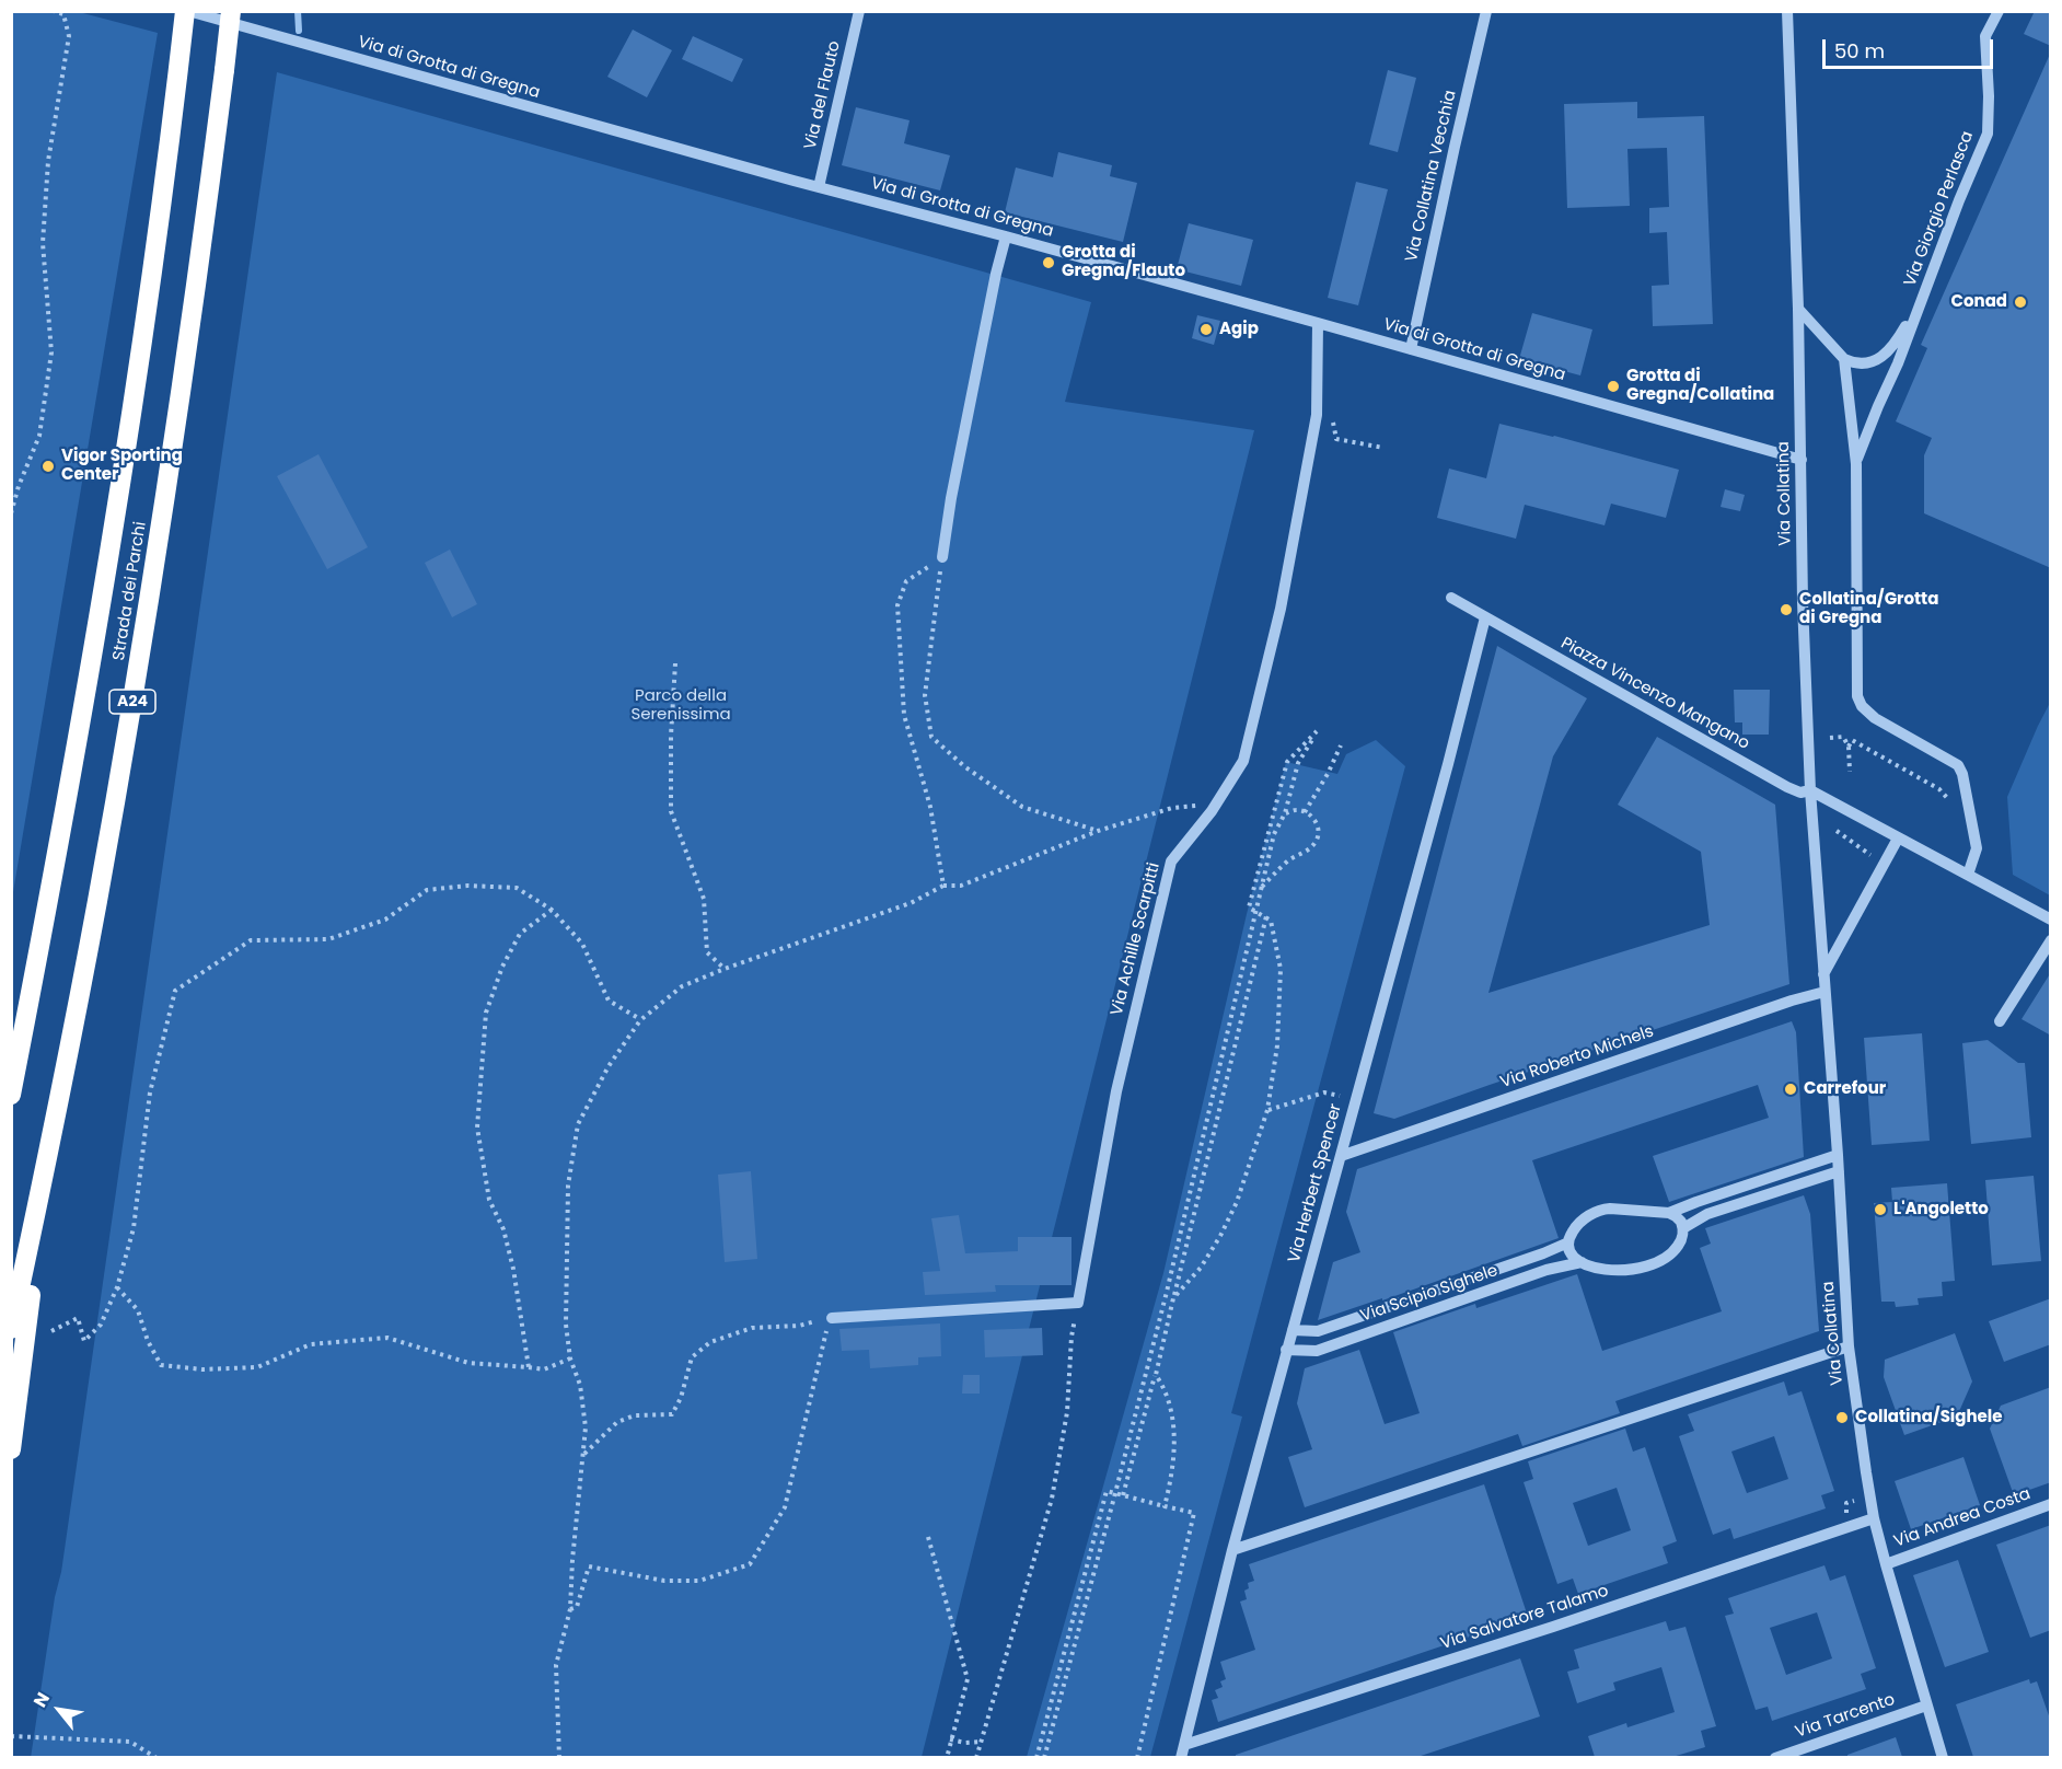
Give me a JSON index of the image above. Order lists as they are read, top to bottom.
{
  "streets": {
    "highway": ["Strada dei Parchi", "A24"],
    "street": [
      "Via di Grotta di Gregna",
      "Via del Flauto",
      "Via Collatina Vecchia",
      "Via Giorgio Perlasca",
      "Via Collatina",
      "Piazza Vincenzo Mangano",
      "Via Achille Scarpitti",
      "Via Roberto Michels",
      "Via Herbert Spencer",
      "Via Scipio Sighele",
      "Via Andrea Costa",
      "Via Salvatore Talamo",
      "Via Tarcento"
    ]
  },
  "crossings": [
    ["Via di Grotta di Gregna", "Via del Flauto"],
    ["Via di Grotta di Gregna", "Via Collatina Vecchia"],
    ["Via di Grotta di Gregna", "Via Collatina"],
    ["Via di Grotta di Gregna", "Strada dei Parchi"],
    ["Via di Grotta di Gregna", "Via Achille Scarpitti"],
    ["Via Giorgio Perlasca", "Piazza Vincenzo Mangano"],
    ["Via Collatina", "Piazza Vincenzo Mangano"],
    ["Via Collatina", "Via Roberto Michels"],
    ["Via Collatina", "Via Scipio Sighele"],
    ["Via Collatina", "Via Andrea Costa"],
    ["Via Collatina", "Via Salvatore Talamo"],
    ["Via Collatina", "Via Tarcento"],
    ["Piazza Vincenzo Mangano", "Via Herbert Spencer"],
    ["Via Roberto Michels", "Via Herbert Spencer"],
    ["Via Herbert Spencer", "Via Scipio Sighele"],
    ["Via Herbert Spencer", "Via Salvatore Talamo"]
  ],
  "parks": ["Parco della Serenissima"],
  "places": [
    "Grotta di Gregna/Flauto",
    "Conad",
    "Agip",
    "Grotta di Gregna/Collatina",
    "Vigor Sporting Center",
    "Collatina/Grotta di Gregna",
    "Carrefour",
    "L'Angoletto",
    "Collatina/Sighele"
  ],
  "scale_bar": "50 m",
  "north": "top left"
}
